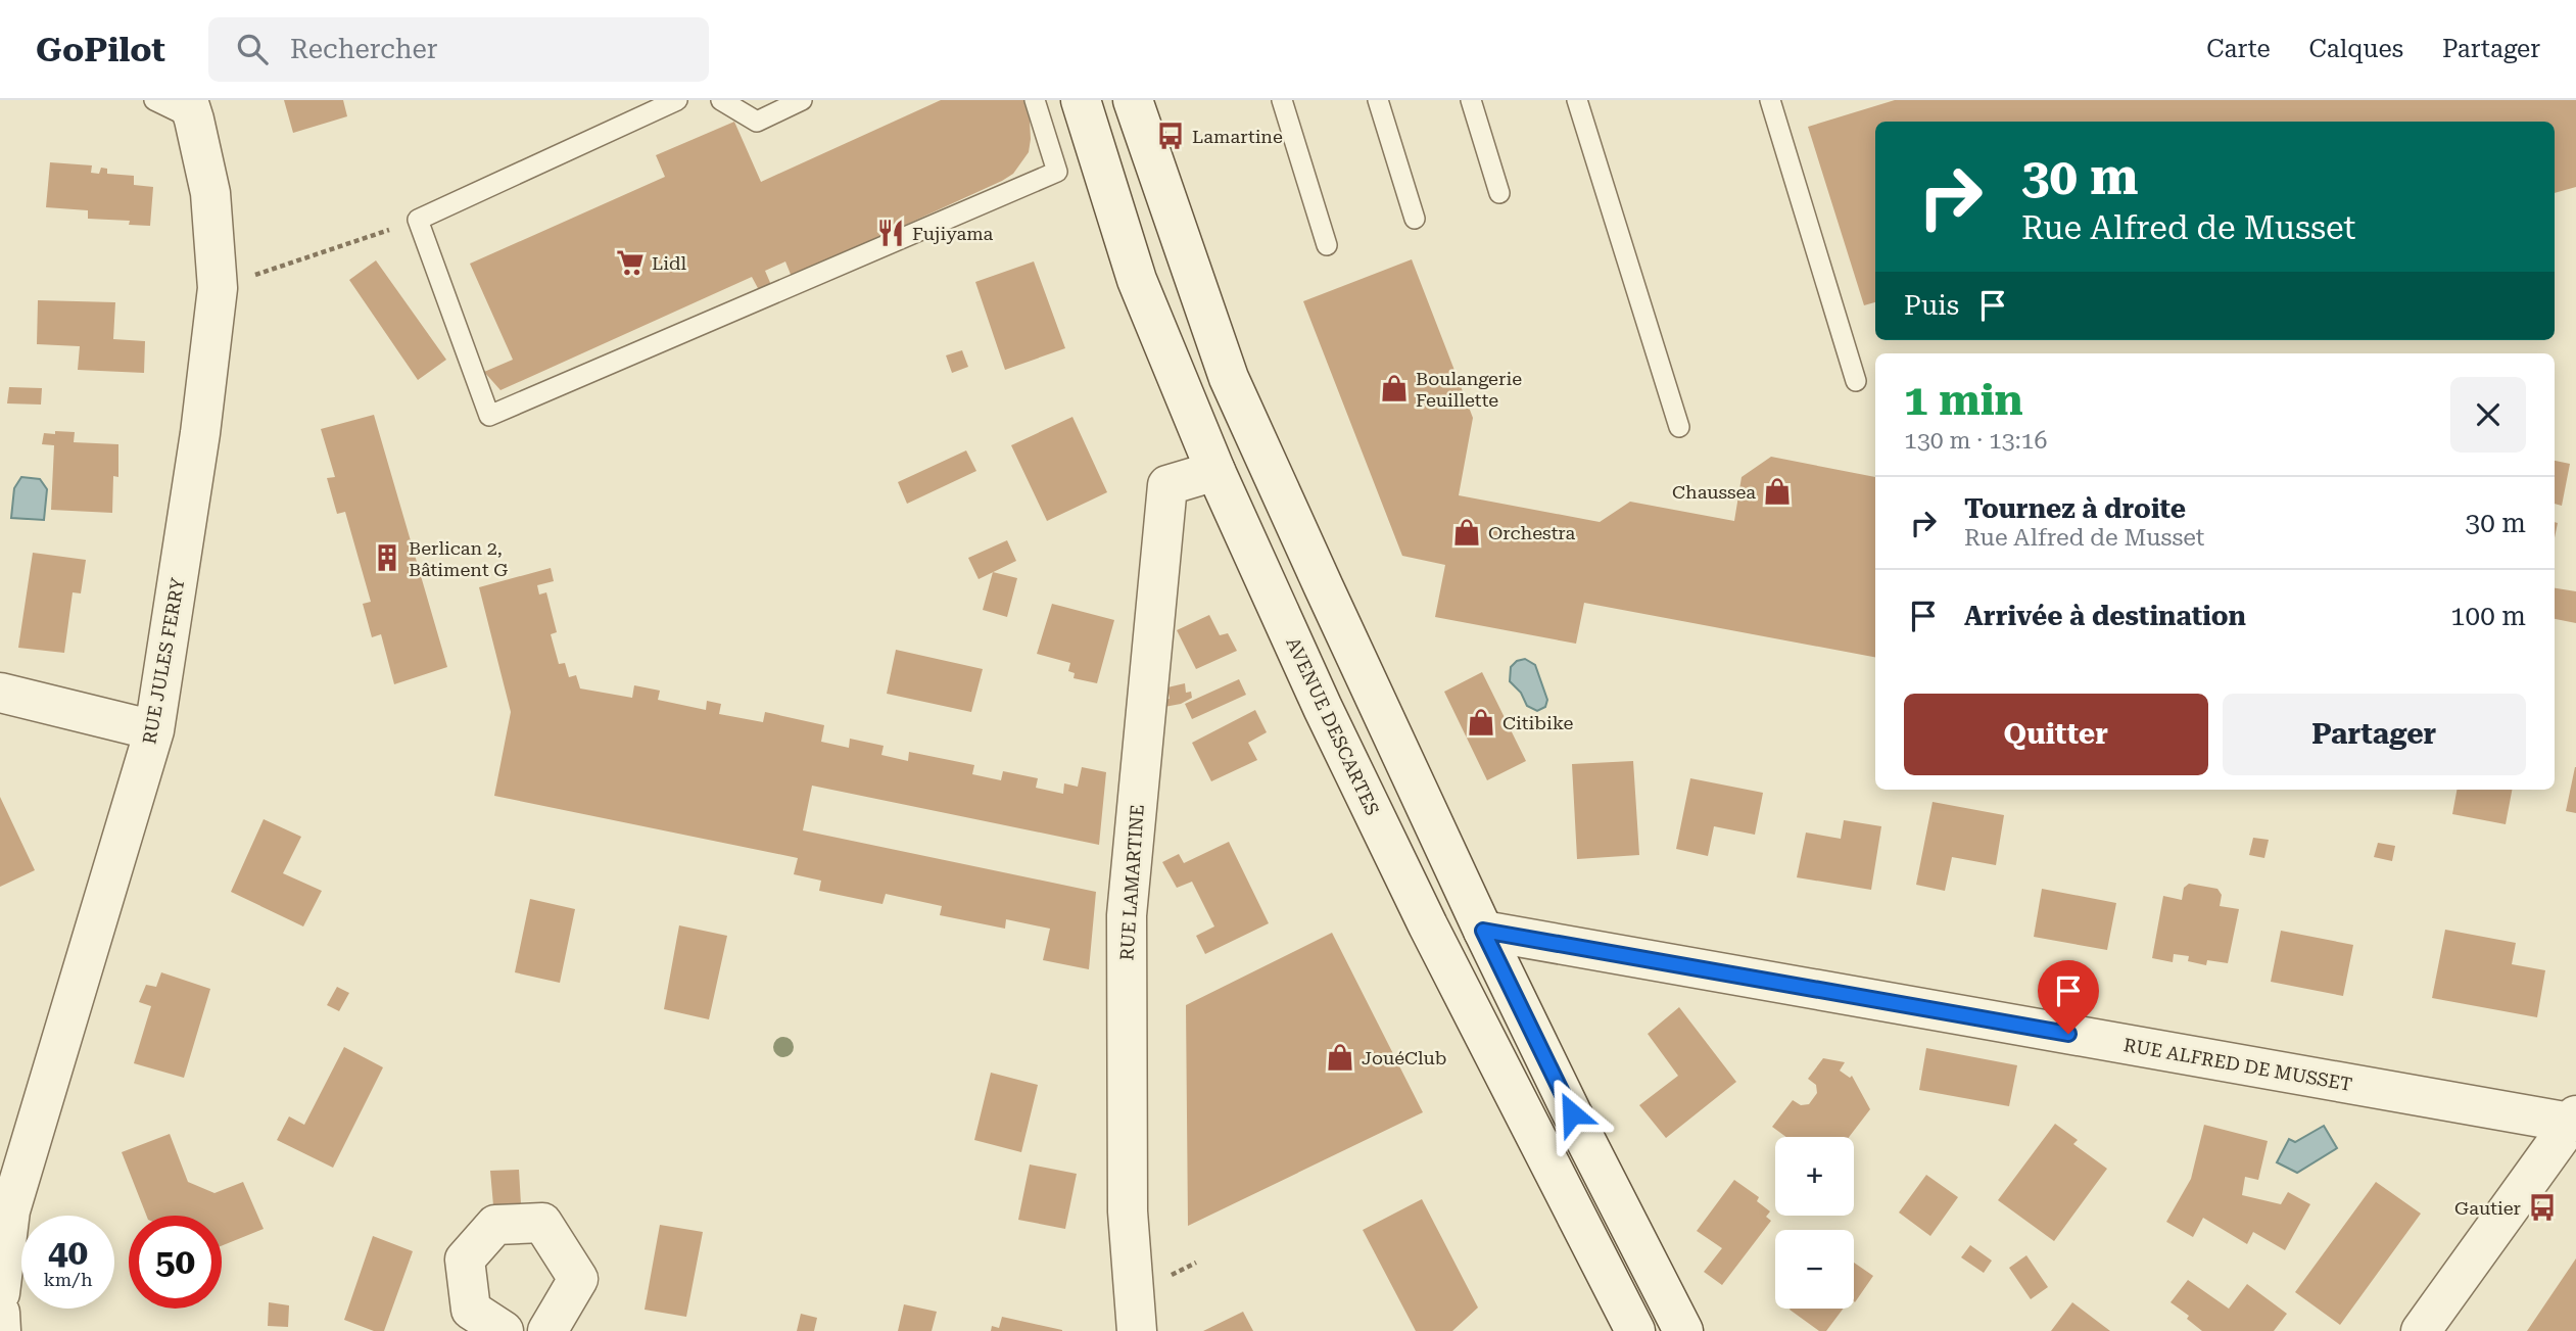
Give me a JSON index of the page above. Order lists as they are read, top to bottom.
{
  "streets": {
    "street": [
      "RUE JULES FERRY",
      "AVENUE DESCARTES",
      "RUE LAMARTINE",
      "RUE ALFRED DE MUSSET"
    ]
  },
  "crossings": [
    ["AVENUE DESCARTES", "RUE LAMARTINE"]
  ],
  "places": {
    "bus stop": ["Lamartine", "Gautier"],
    "restaurant": ["Fujiyama"],
    "supermarket": ["Lidl"],
    "shop": [
      "Boulangerie Feuillette",
      "Chaussea",
      "Orchestra",
      "Citibike",
      "JouéClub"
    ],
    "building": ["Berlican 2, Bâtiment G"]
  },
  "page": {
    "header": "GoPilot",
    "search": "Rechercher",
    "nav": ["Carte", "Calques", "Partager"],
    "turn": ["30 m", "Rue Alfred de Musset"],
    "then": "Puis",
    "heading": ["1 min", "130 m · 13:16"],
    "list": [
      {
        "name": "Tournez à droite",
        "note": "Rue Alfred de Musset",
        "value": "30 m"
      },
      {
        "name": "Arrivée à destination",
        "value": "100 m"
      }
    ],
    "buttons": ["Quitter", "Partager"],
    "map_buttons": ["+", "−"],
    "speed": "40 km/h",
    "limit": "50"
  }
}
